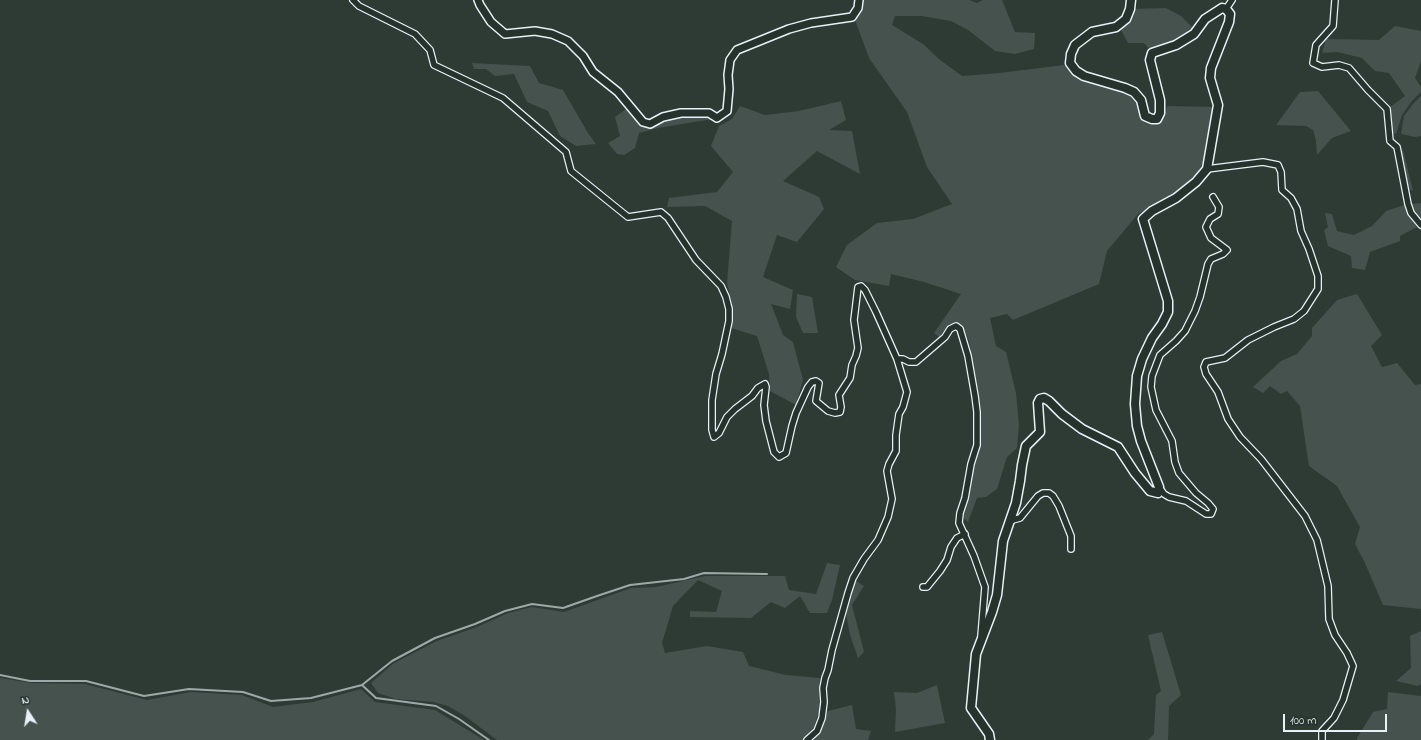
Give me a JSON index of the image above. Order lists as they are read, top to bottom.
{
  "scale_bar": "100 m",
  "north": "top"
}
